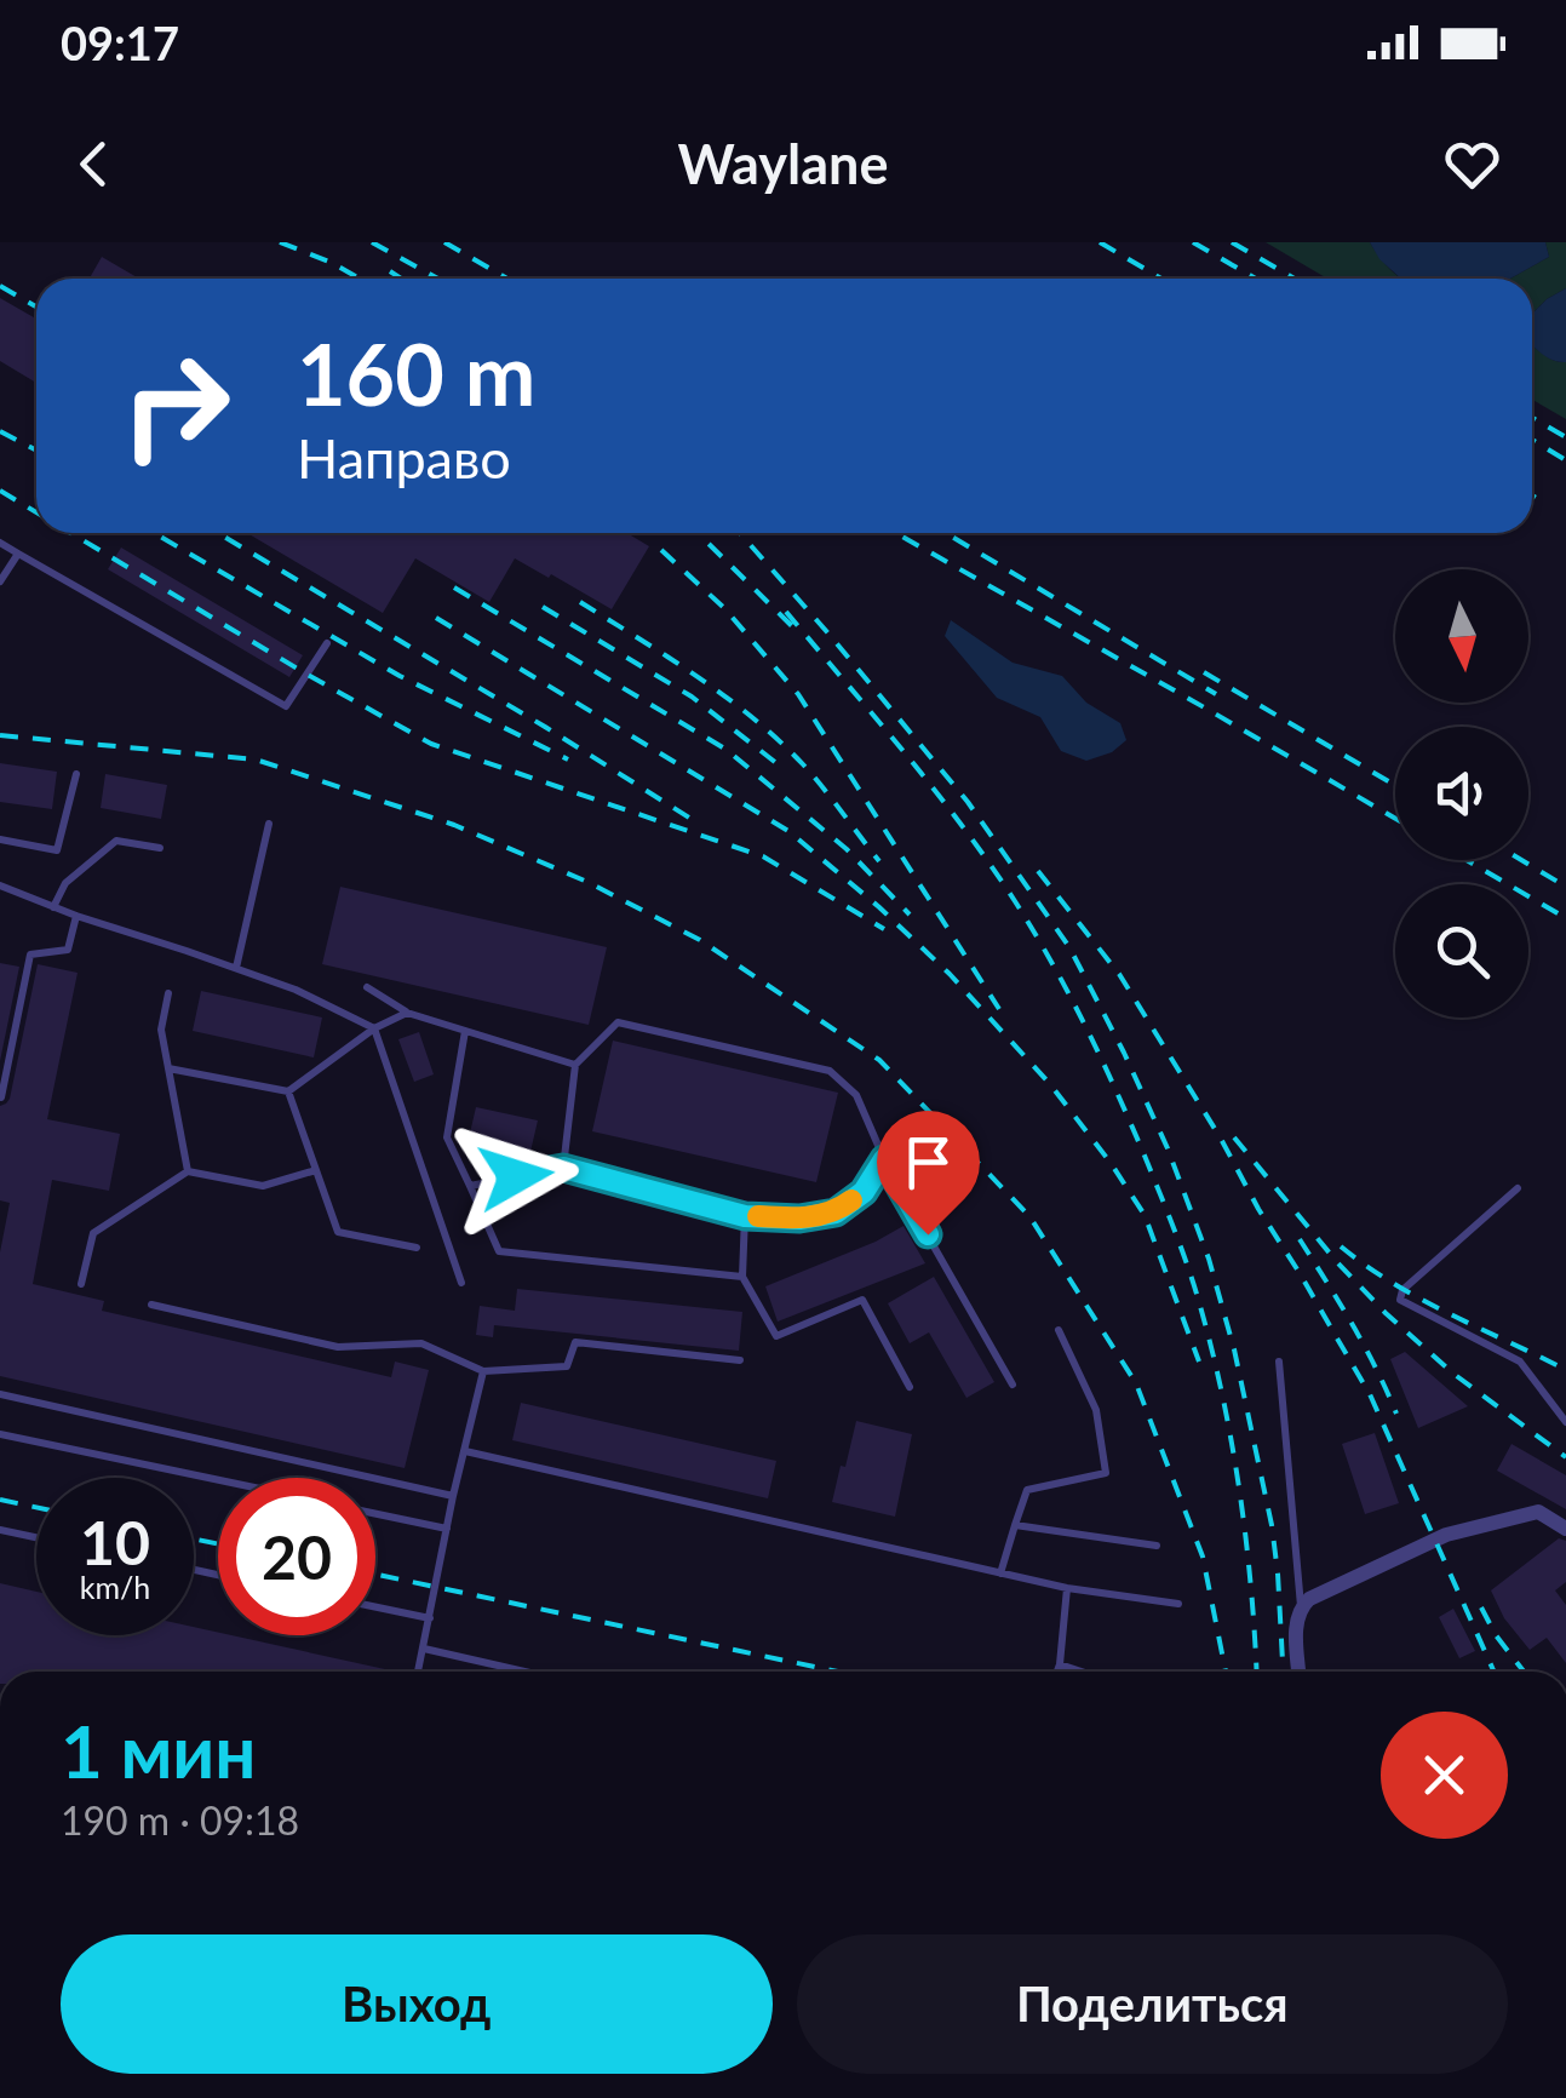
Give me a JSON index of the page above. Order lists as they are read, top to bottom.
{
  "north": "bottom",
  "page": {
    "status": "09:17",
    "header": "Waylane",
    "turn": ["160 m", "Направо"],
    "speed": "10 km/h",
    "limit": "20",
    "heading": ["1 мин", "190 m · 09:18"],
    "buttons": ["Выход", "Поделиться"]
  }
}
